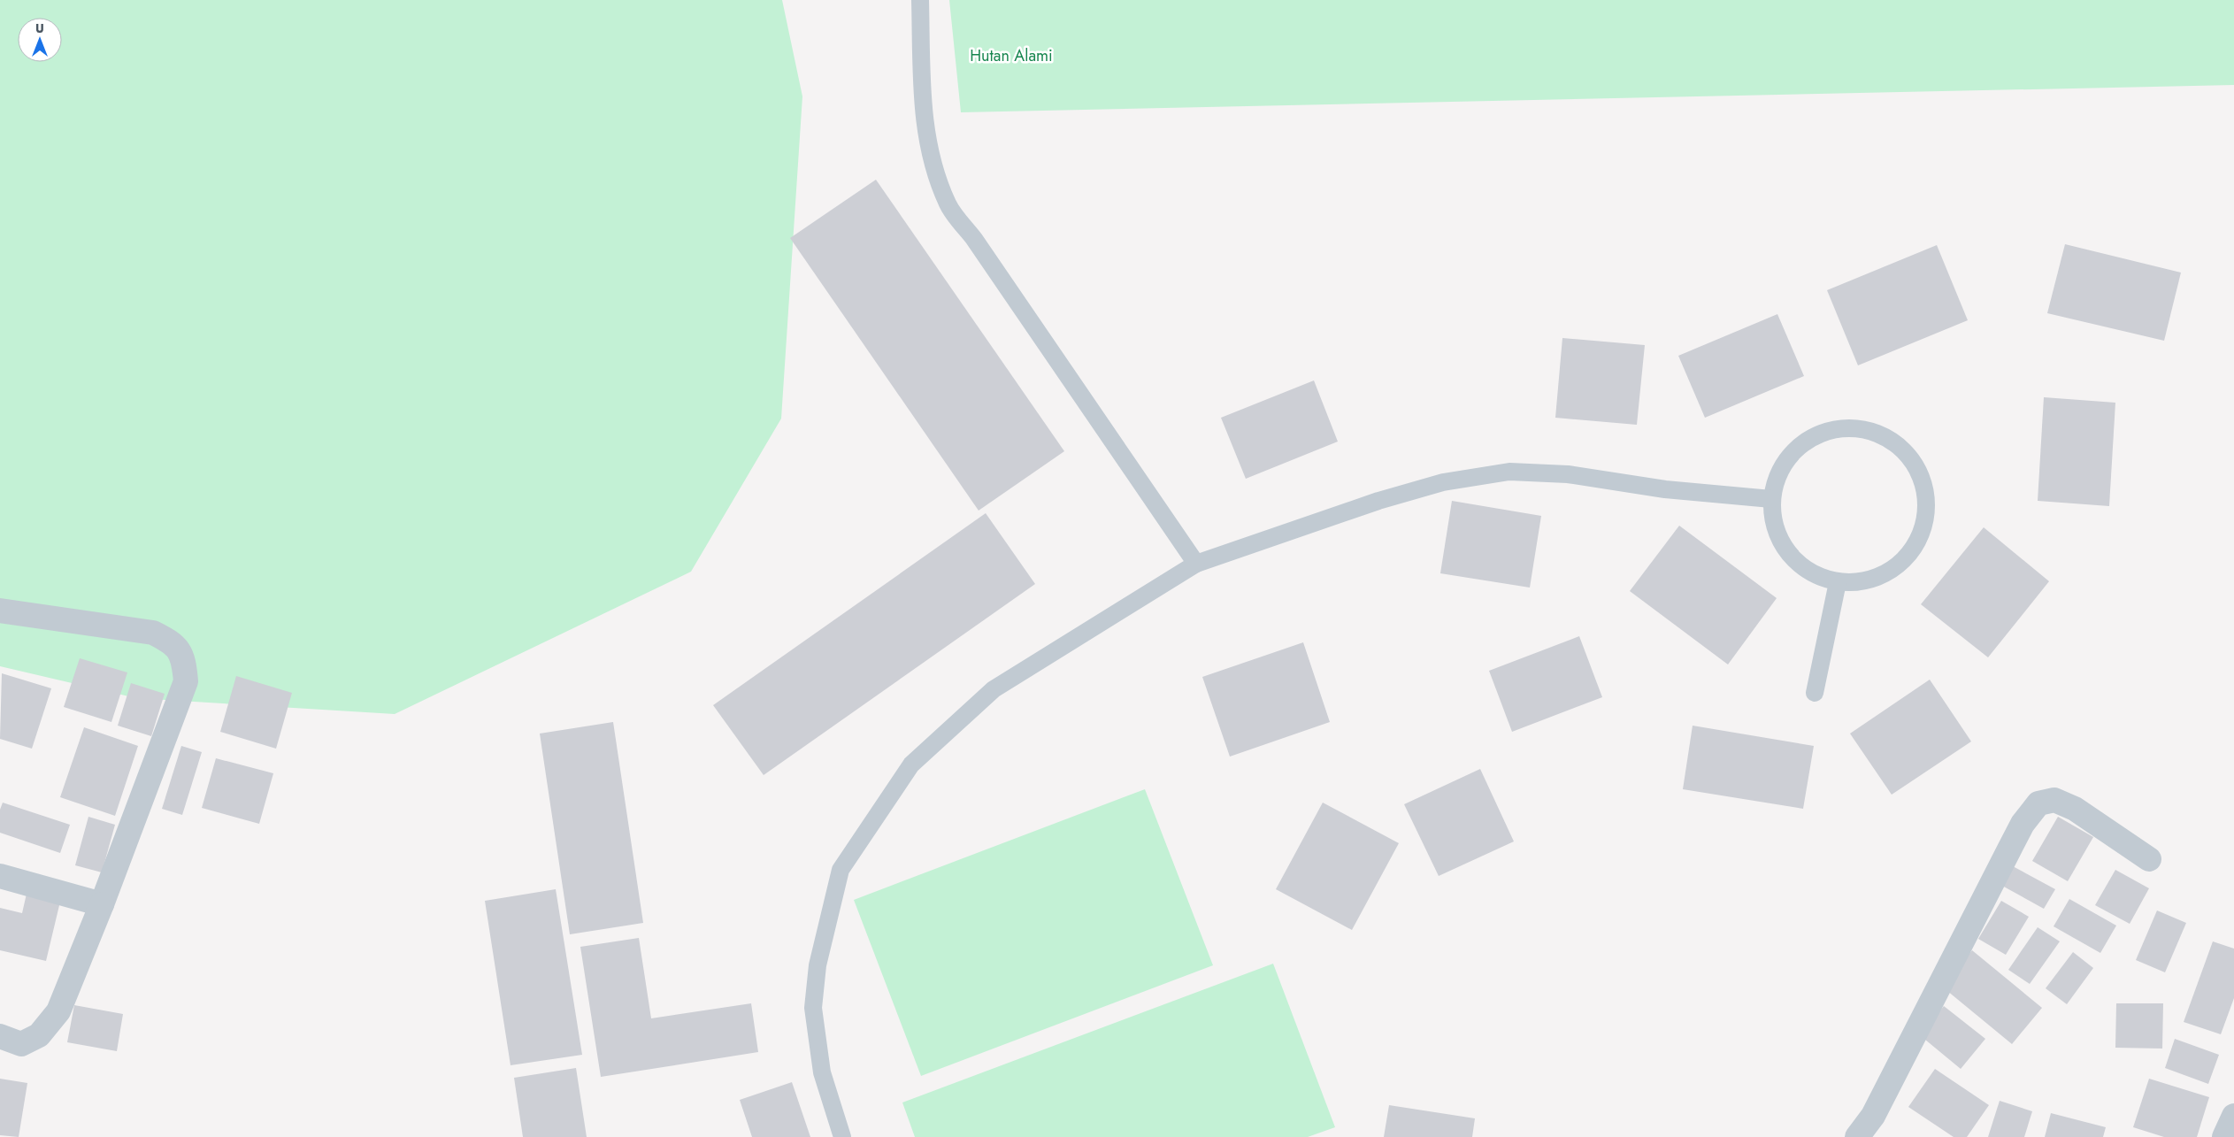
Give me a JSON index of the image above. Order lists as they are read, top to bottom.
{
  "parks": ["Hutan Alami"],
  "north": "top"
}
